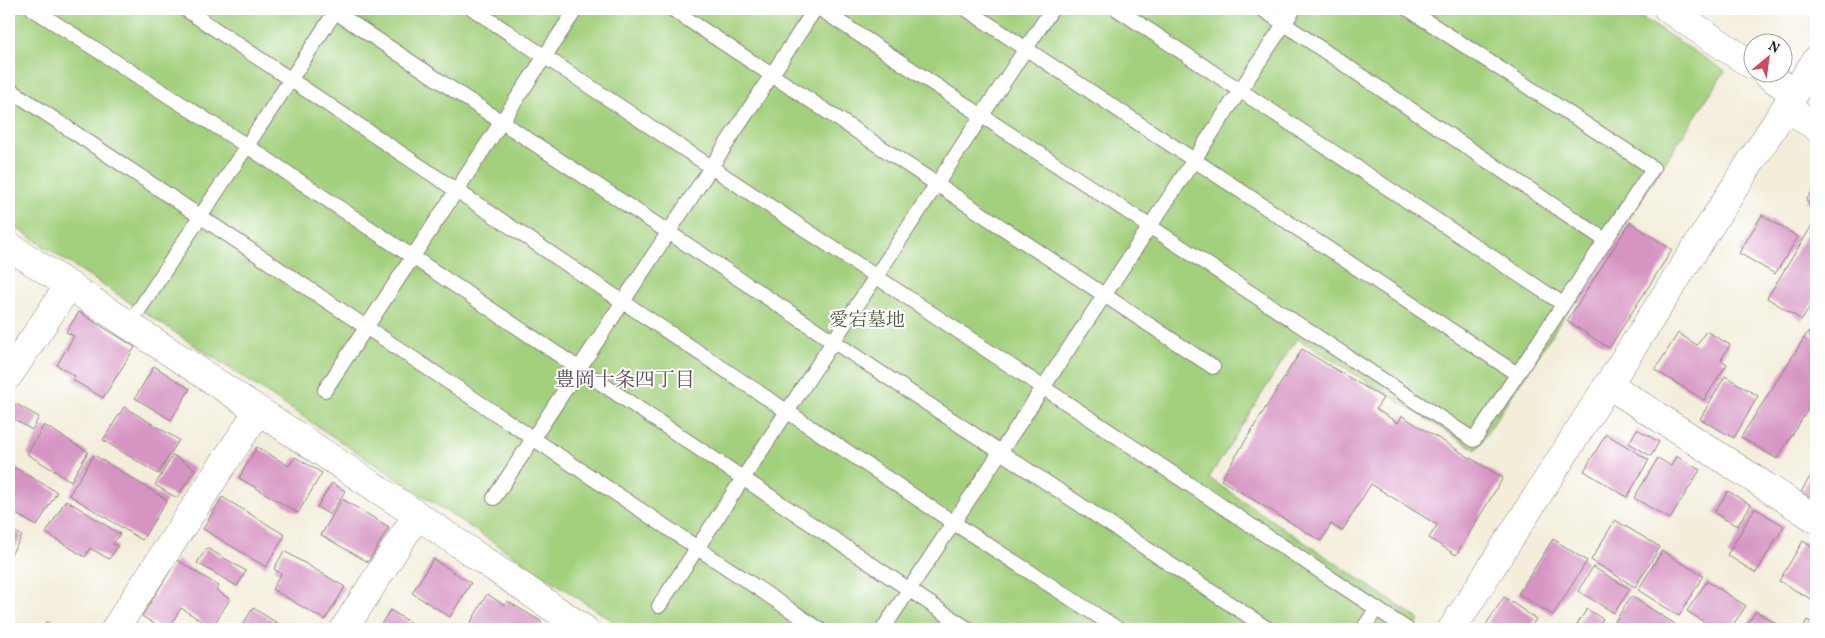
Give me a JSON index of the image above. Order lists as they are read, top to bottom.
{
  "districts": ["豊岡十条四丁目"],
  "parks": ["愛宕墓地"],
  "north": "top right"
}
